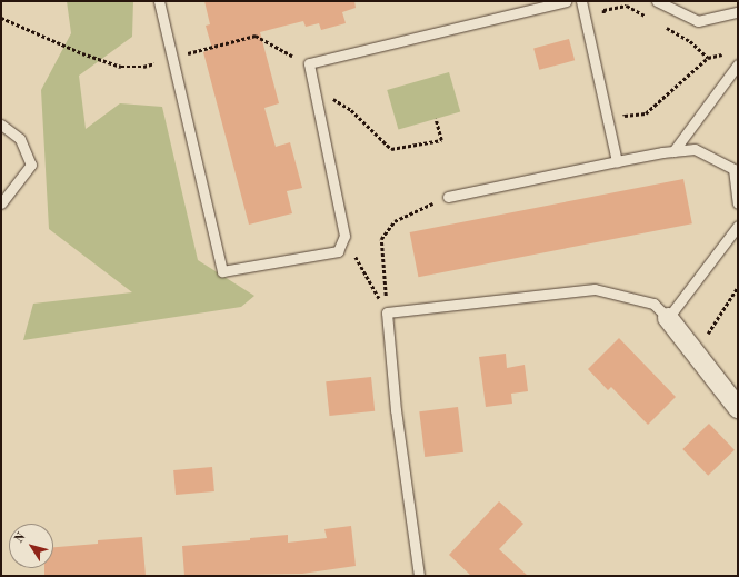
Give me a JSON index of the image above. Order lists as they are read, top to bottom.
{
  "north": "top left"
}
